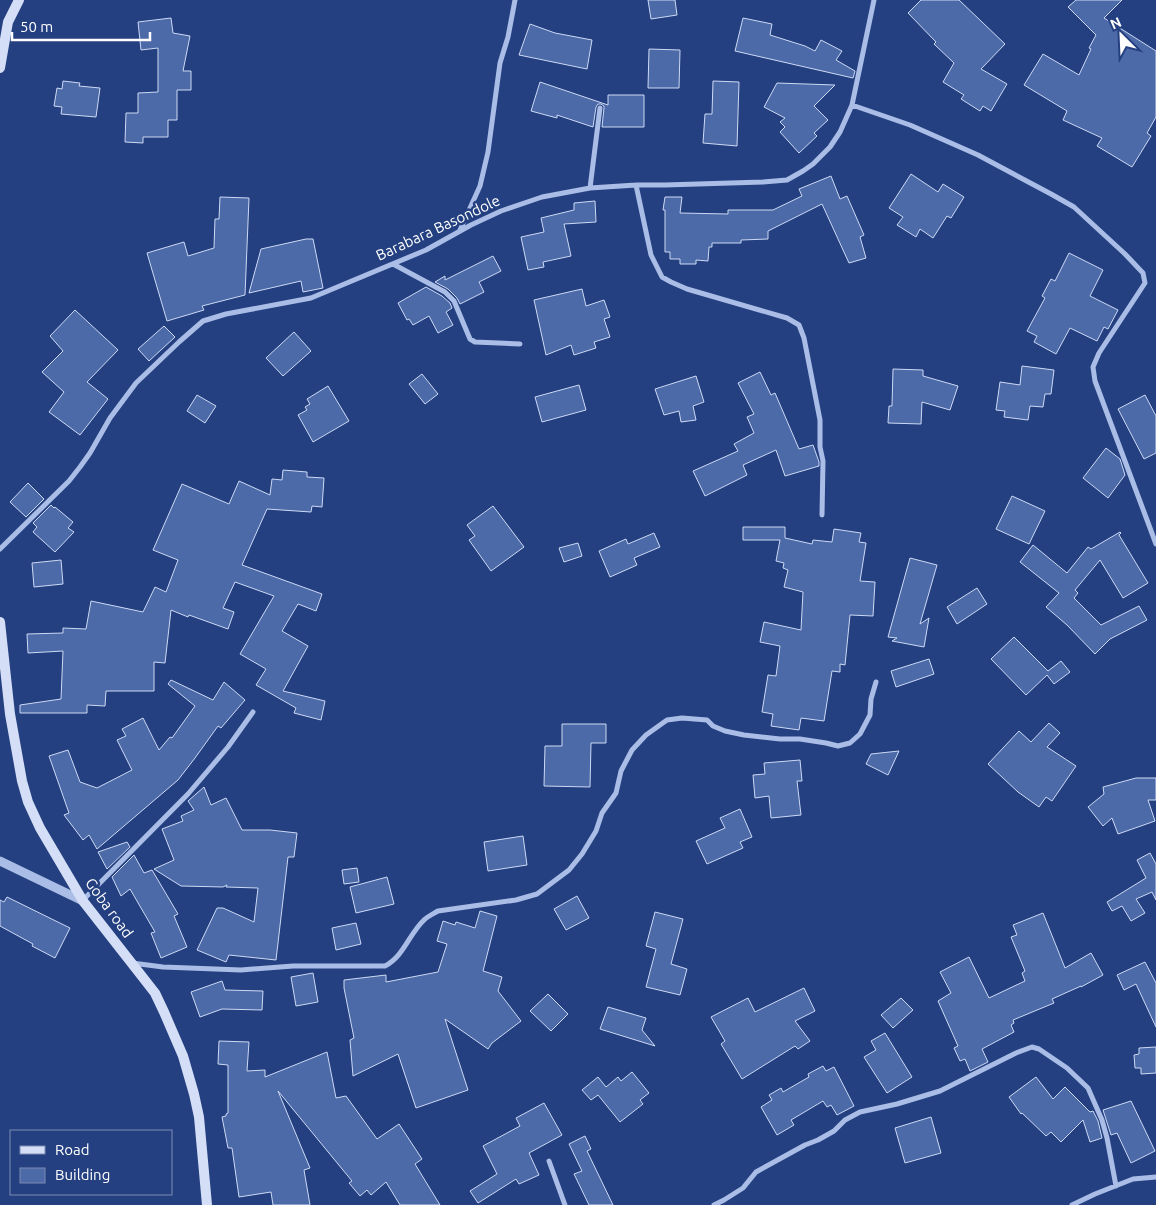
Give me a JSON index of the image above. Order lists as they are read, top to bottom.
{
  "streets": {
    "main road": ["Goba road"],
    "street": ["Barabara Basondole"]
  },
  "legend": ["Road", "Building"],
  "scale_bar": "50 m",
  "north": "top left"
}
